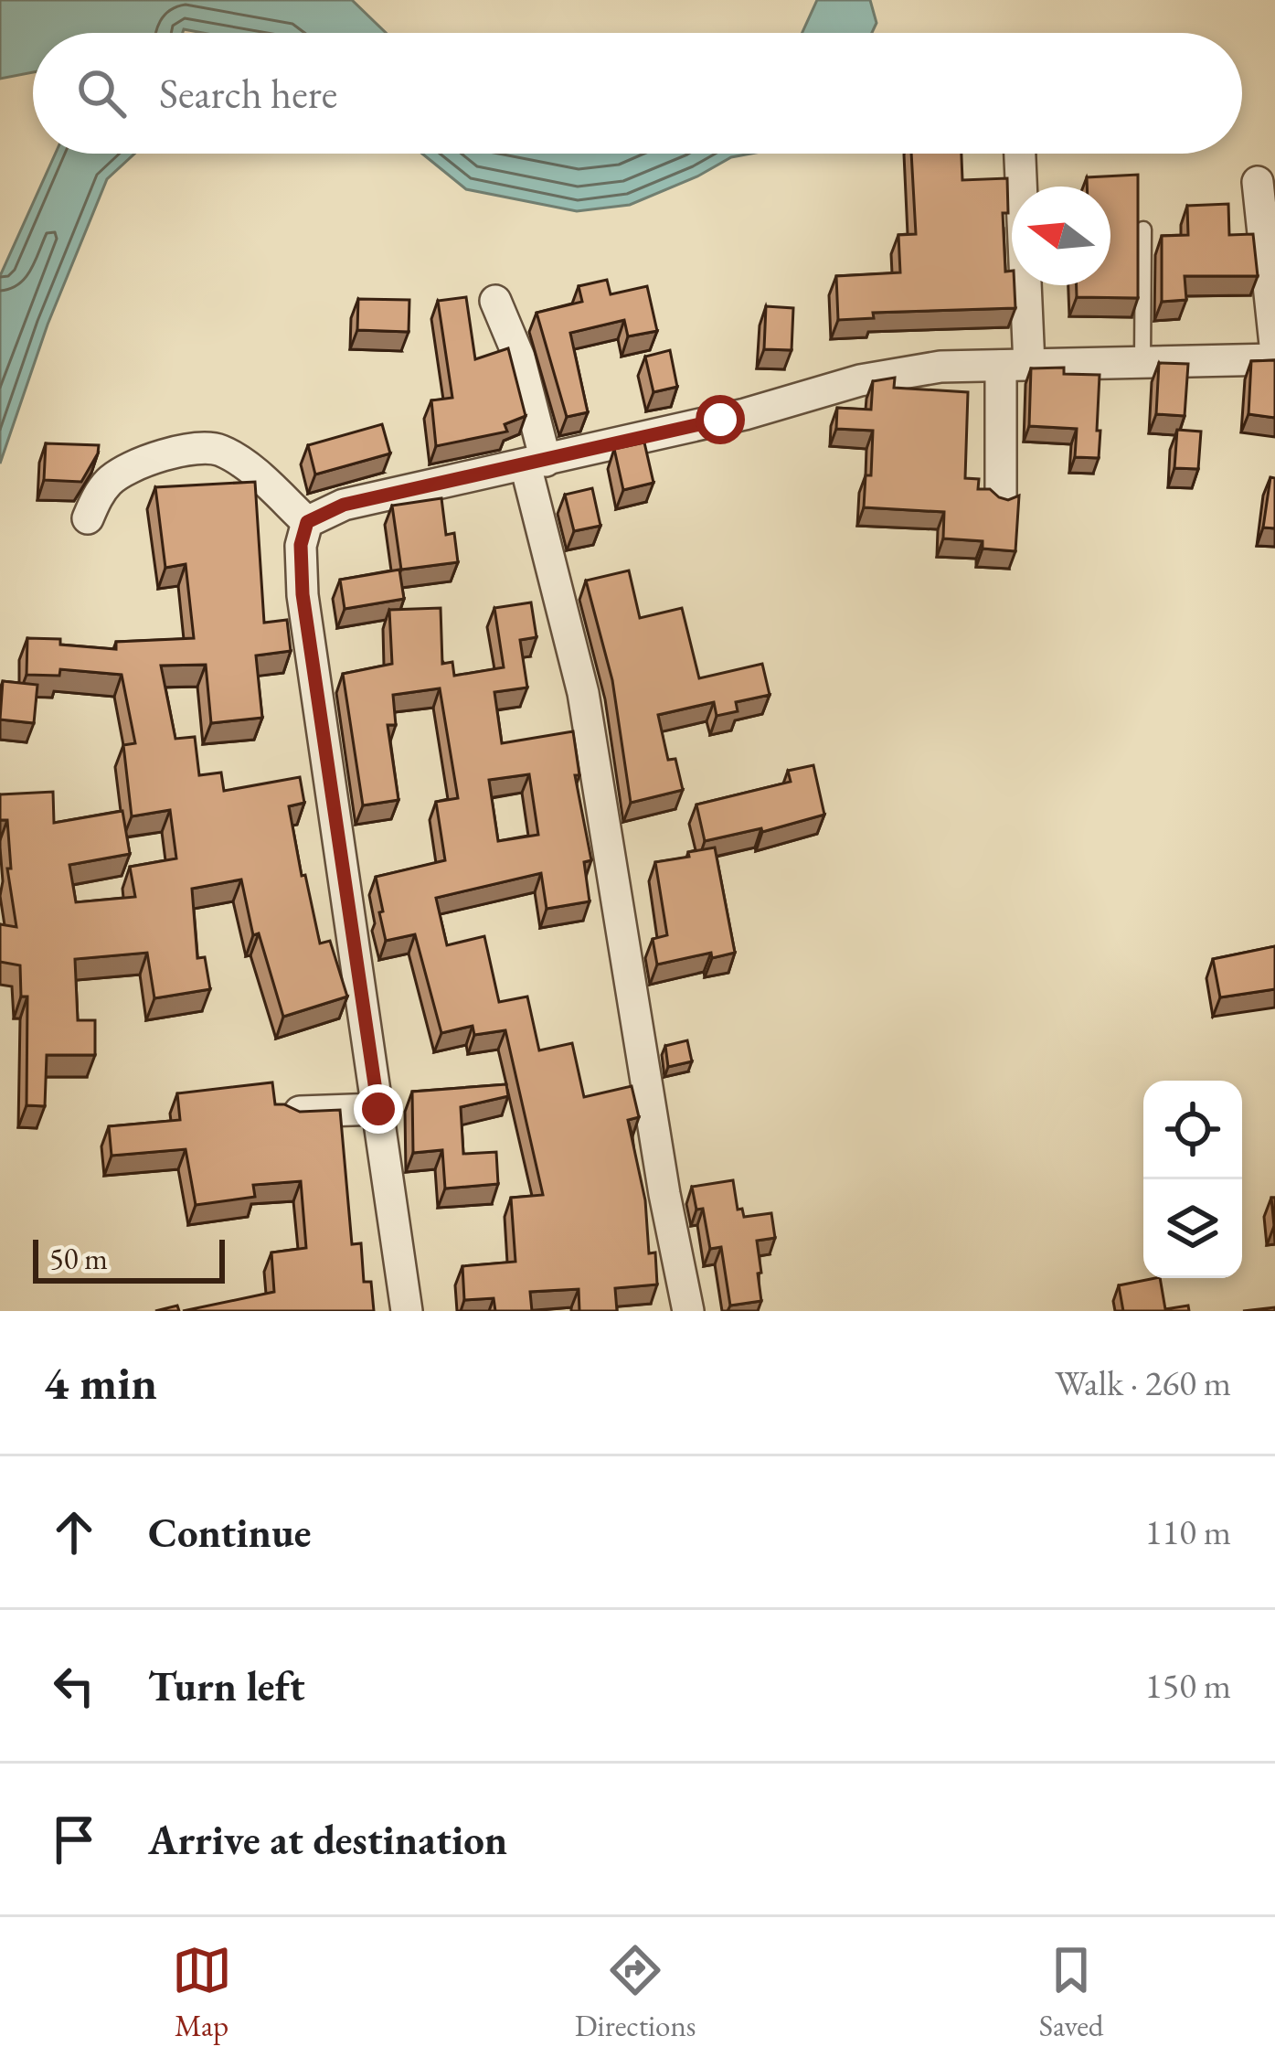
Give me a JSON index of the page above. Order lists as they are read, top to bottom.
{
  "scale_bar": "50 m",
  "north": "left",
  "page": {
    "search": "Search here",
    "scale": "50 m",
    "heading": ["4 min", "Walk · 260 m"],
    "list": [
      ["Continue", "110 m"],
      ["Turn left", "150 m"],
      "Arrive at destination"
    ],
    "nav": ["Map", "Directions", "Saved"]
  }
}
